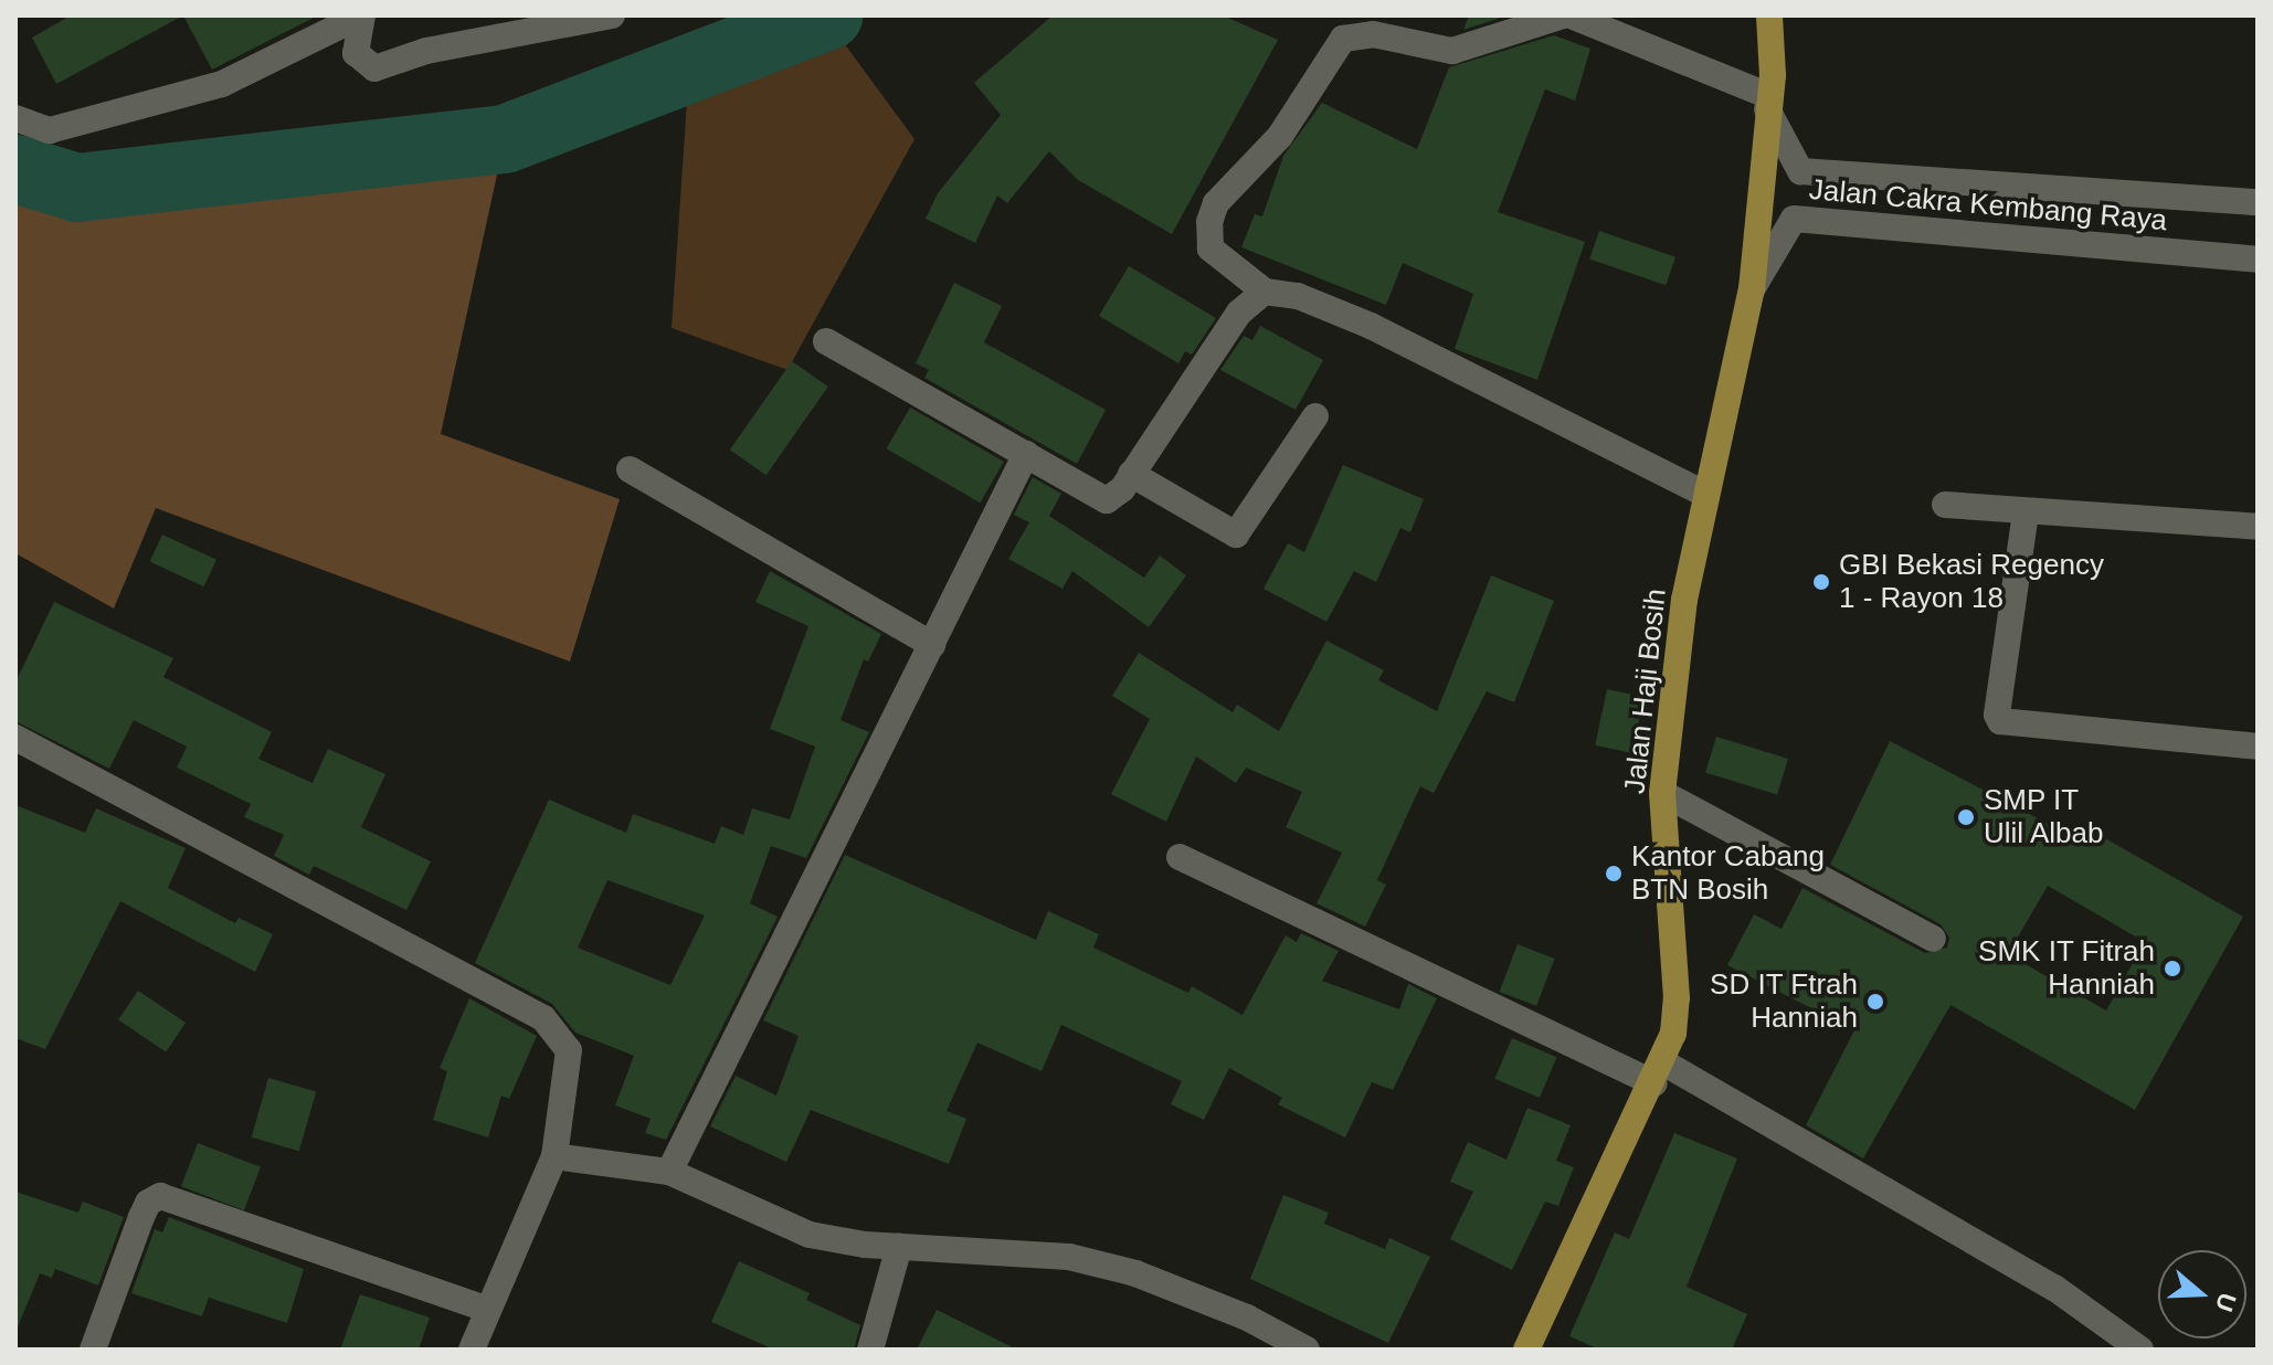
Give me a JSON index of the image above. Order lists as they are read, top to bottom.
{
  "streets": {
    "main road": ["Jalan Haji Bosih"],
    "street": ["Jalan Cakra Kembang Raya"]
  },
  "crossings": [
    ["Jalan Cakra Kembang Raya", "Jalan Haji Bosih"]
  ],
  "places": [
    "GBI Bekasi Regency 1 - Rayon 18",
    "SMP IT Ulil Albab",
    "Kantor Cabang BTN Bosih",
    "SMK IT Fitrah Hanniah",
    "SD IT Ftrah Hanniah"
  ],
  "north": "right"
}
